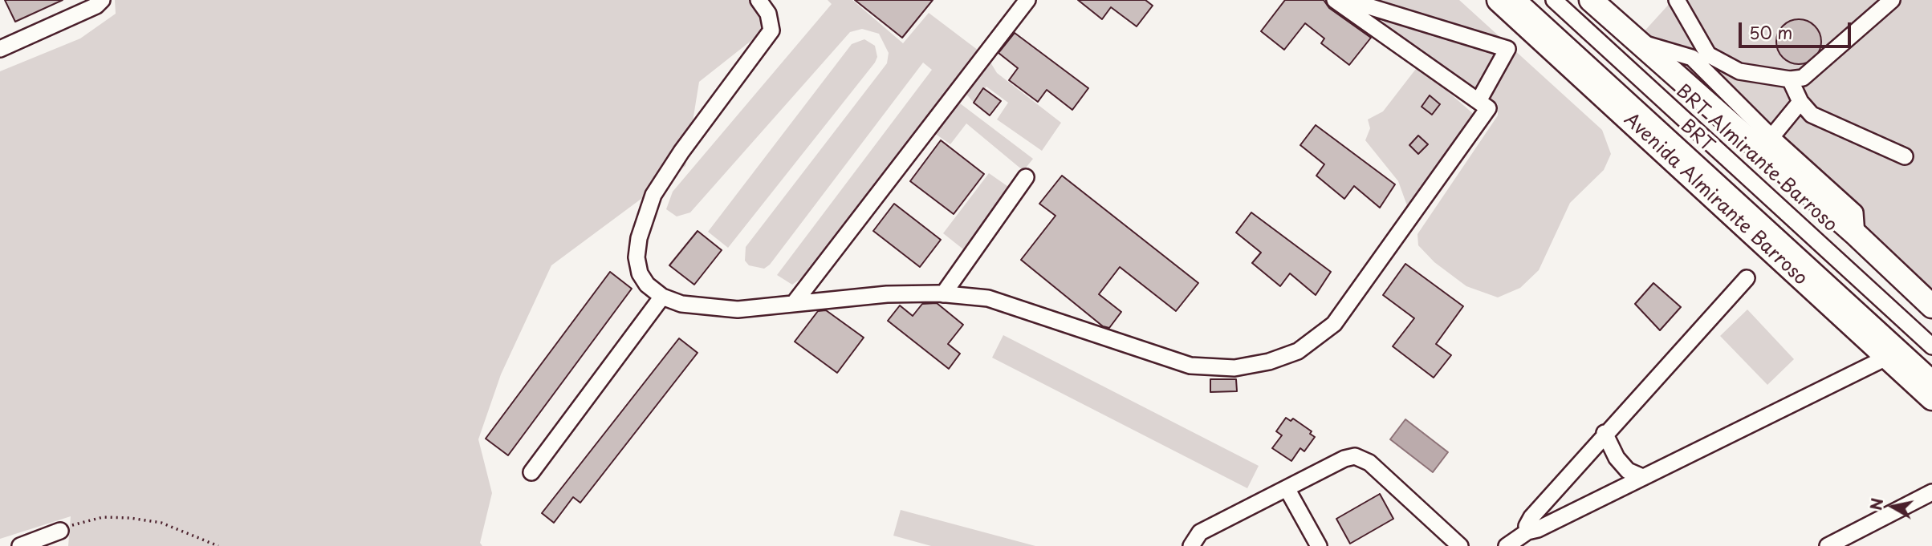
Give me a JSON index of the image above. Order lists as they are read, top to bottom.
{
  "streets": {
    "highway": ["Avenida Almirante Barroso"],
    "street": ["BRT", "BRT Almirante Barroso"]
  },
  "scale_bar": "50 m",
  "north": "left"
}
